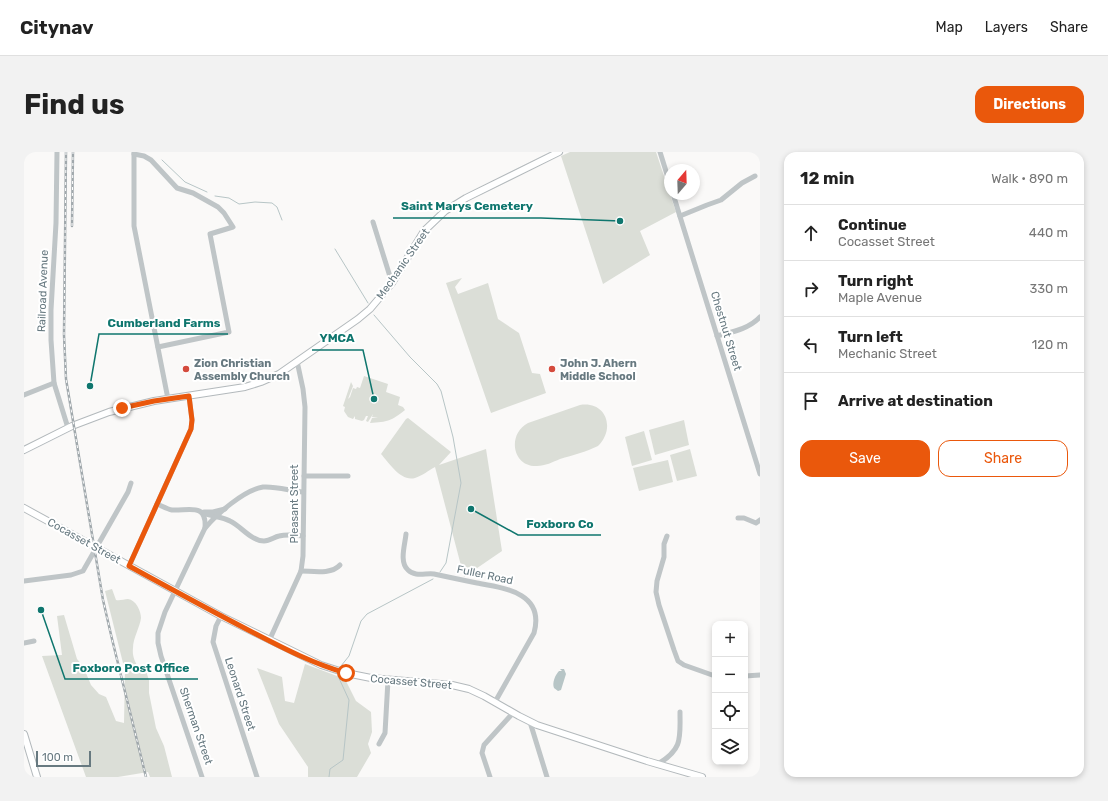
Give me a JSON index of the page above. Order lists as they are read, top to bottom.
{
  "streets": {
    "main road": ["Mechanic Street", "Cocasset Street"],
    "street": [
      "Railroad Avenue",
      "Chestnut Street",
      "Pleasant Street",
      "Fuller Road",
      "Leonard Street",
      "Sherman Street"
    ]
  },
  "crossings": [
    ["Mechanic Street", "Railroad Avenue"],
    ["Mechanic Street", "Pleasant Street"],
    ["Pleasant Street", "Cocasset Street"],
    ["Cocasset Street", "Fuller Road"],
    ["Cocasset Street", "Leonard Street"],
    ["Cocasset Street", "Sherman Street"]
  ],
  "places": [
    "Saint Marys Cemetery",
    "Zion Christian Assembly Church",
    "John J. Ahern Middle School",
    "Cumberland Farms",
    "YMCA",
    "Foxboro Co",
    "Foxboro Post Office"
  ],
  "scale_bar": "100 m",
  "north": "top",
  "page": {
    "header": "Citynav",
    "nav": ["Map", "Layers", "Share"],
    "buttons": [
      "Directions",
      ["Save", "Share"]
    ],
    "title": "Find us",
    "heading": ["12 min", "Walk · 890 m"],
    "list": [
      ["Continue", "Cocasset Street", "440 m"],
      ["Turn right", "Maple Avenue", "330 m"],
      ["Turn left", "Mechanic Street", "120 m"],
      "Arrive at destination"
    ],
    "map_buttons": ["+", "−"],
    "scale": "100 m"
  }
}
